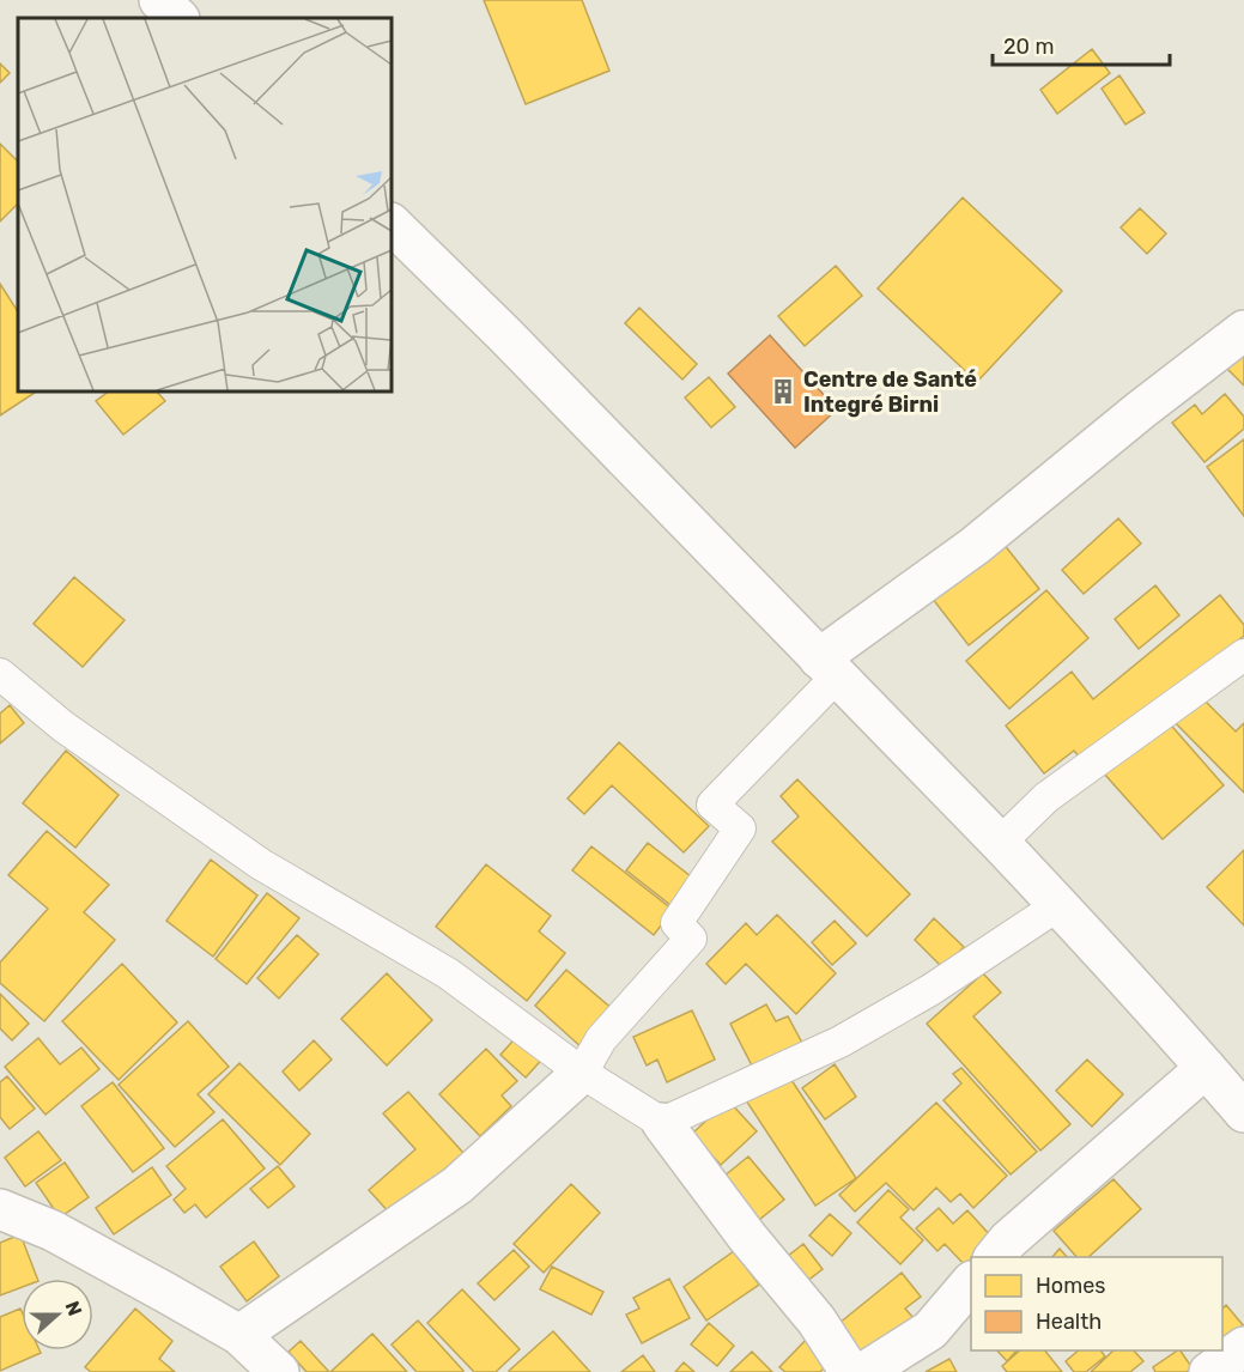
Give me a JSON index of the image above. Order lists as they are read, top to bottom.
{
  "places": {
    "building": ["Centre de Santé Integré Birni"]
  },
  "legend": ["Homes", "Health"],
  "scale_bar": "20 m",
  "north": "right"
}
